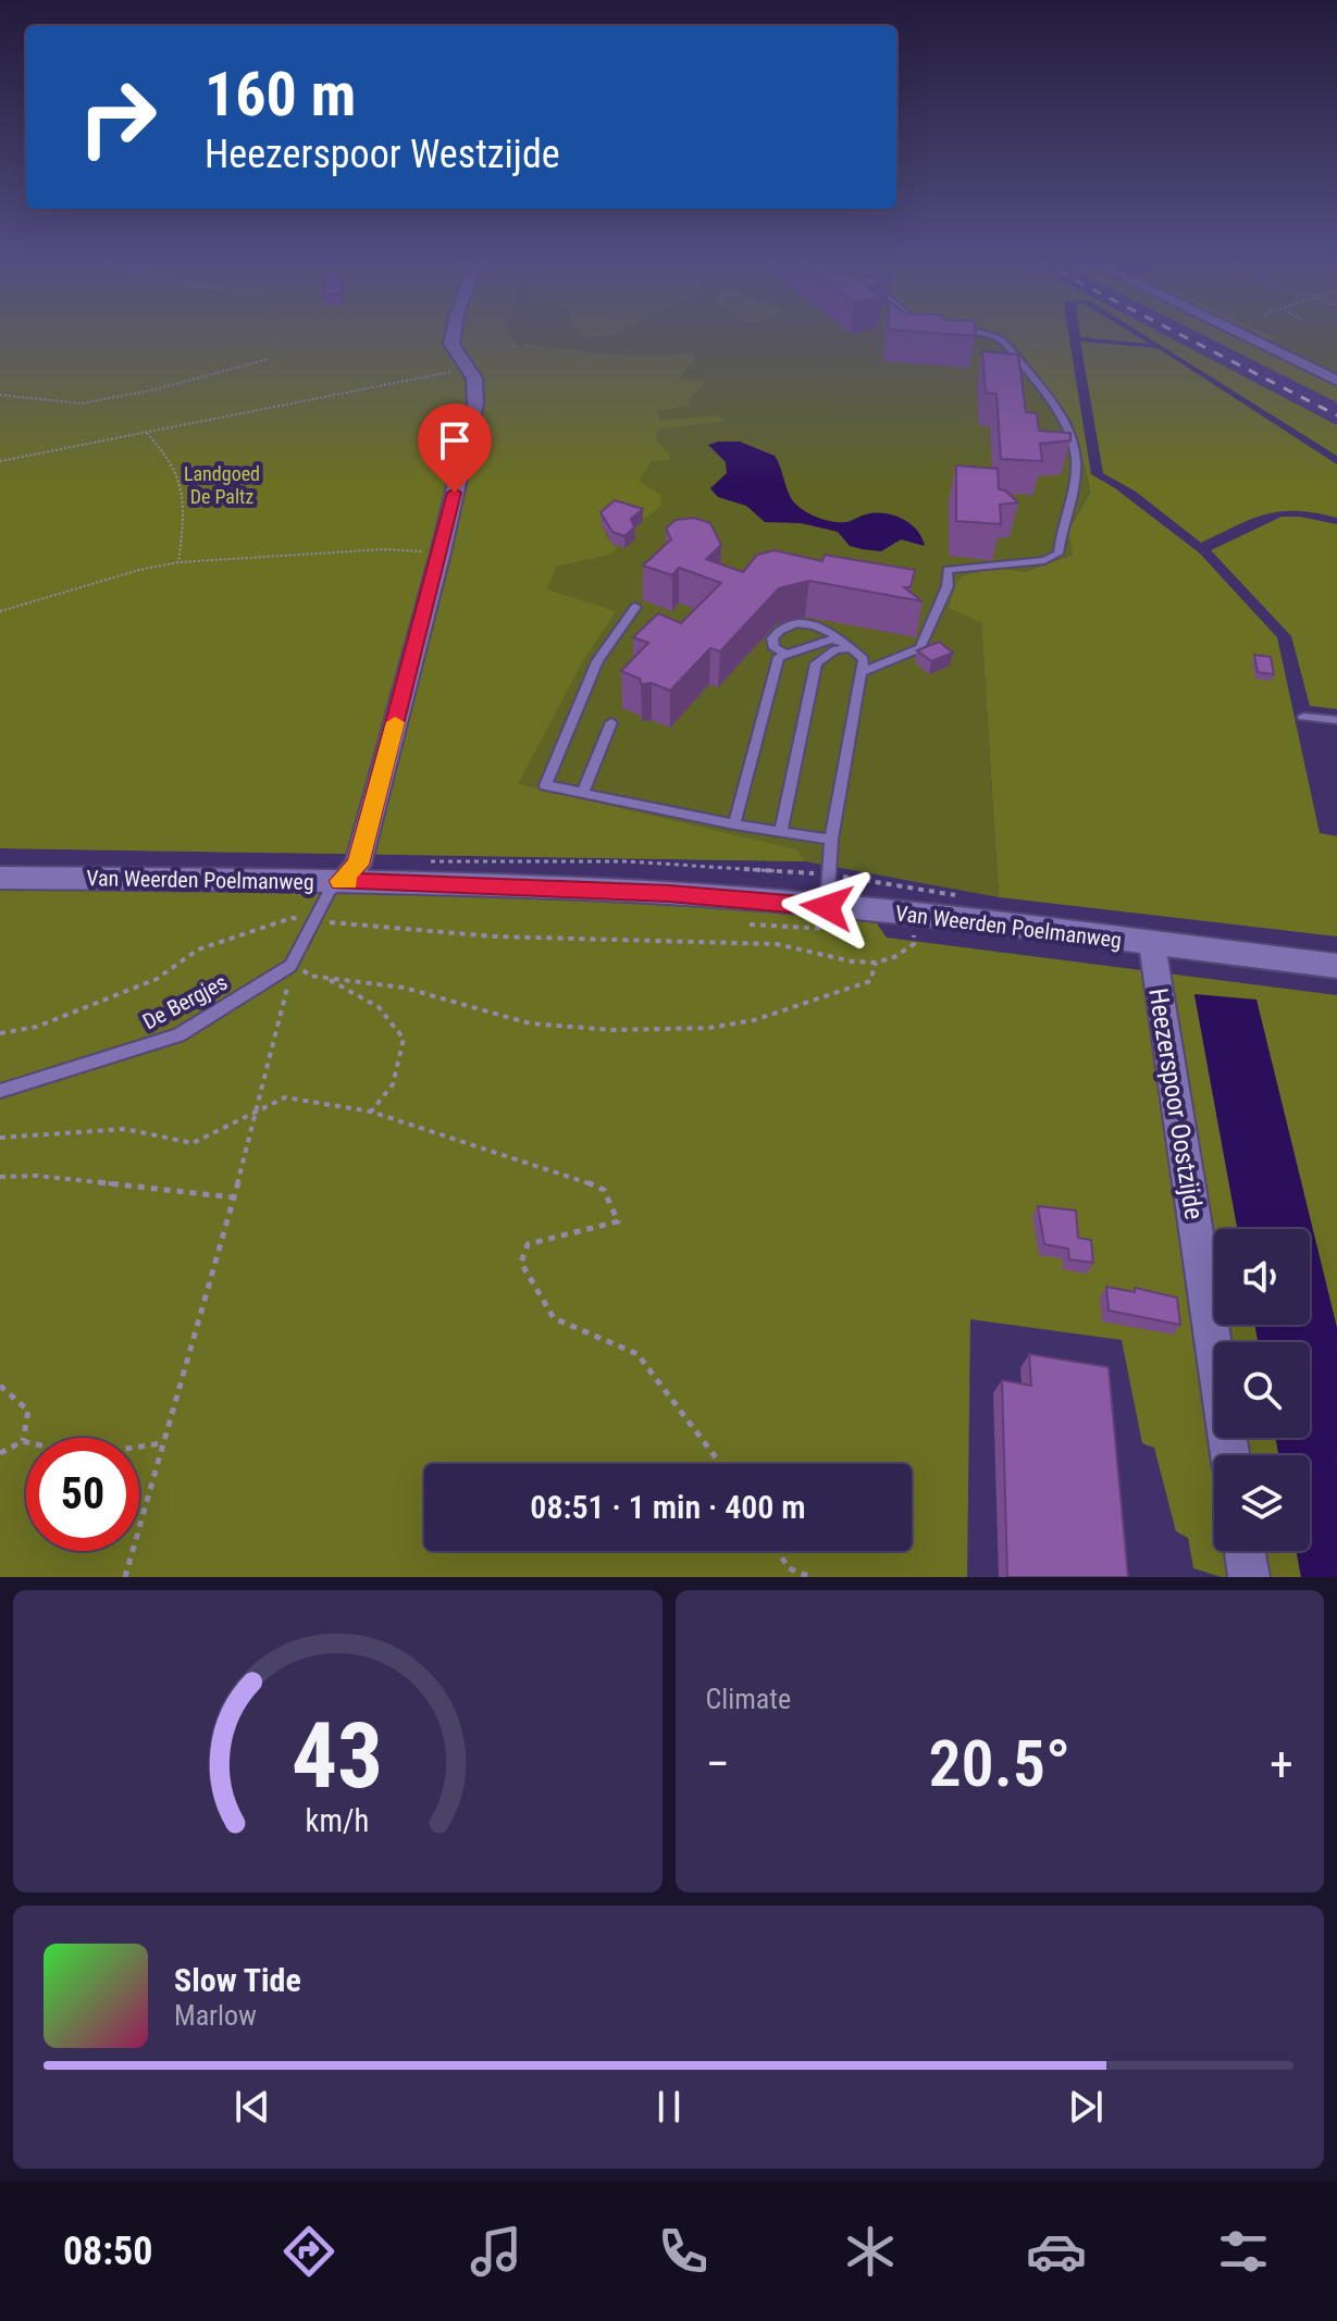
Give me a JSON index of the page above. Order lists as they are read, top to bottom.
{
  "streets": {
    "main road": ["Van Weerden Poelmanweg"],
    "street": ["Heezerspoor Oostzijde"],
    "lane": ["De Bergjes"]
  },
  "crossings": [
    ["Van Weerden Poelmanweg", "De Bergjes"],
    ["Van Weerden Poelmanweg", "Heezerspoor Oostzijde"]
  ],
  "parks": ["Landgoed De Paltz"],
  "page": {
    "turn": ["160 m", "Heezerspoor Westzijde"],
    "limit": "50",
    "trip": "08:51 · 1 min · 400 m",
    "tile": "Climate",
    "heat": ["−", "20.5°", "+"],
    "song": ["Slow Tide", "Marlow"],
    "tabs": "08:50",
    "gauge": ["43", "km/h"]
  }
}
